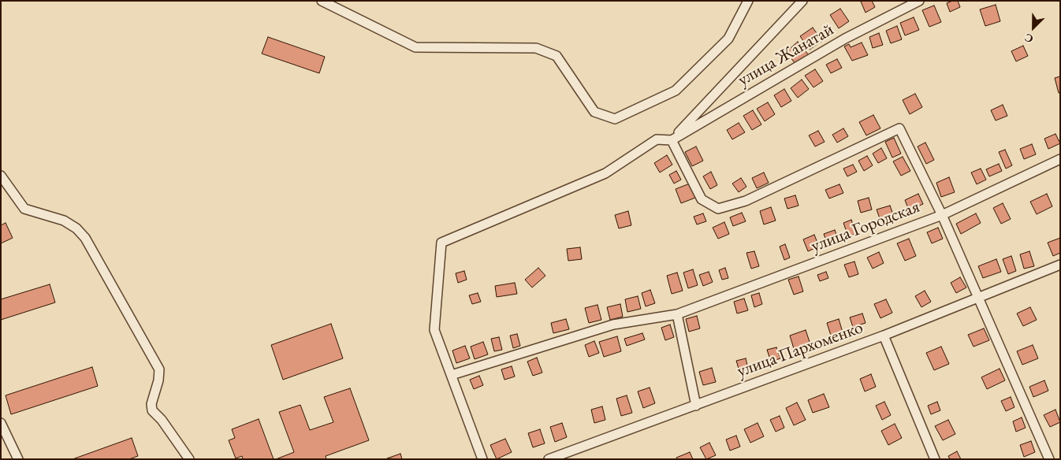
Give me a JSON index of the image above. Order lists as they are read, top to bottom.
{
  "streets": {
    "street": ["улица Жанатай", "улица Городская", "улица Пархоменко"]
  },
  "north": "bottom left"
}
